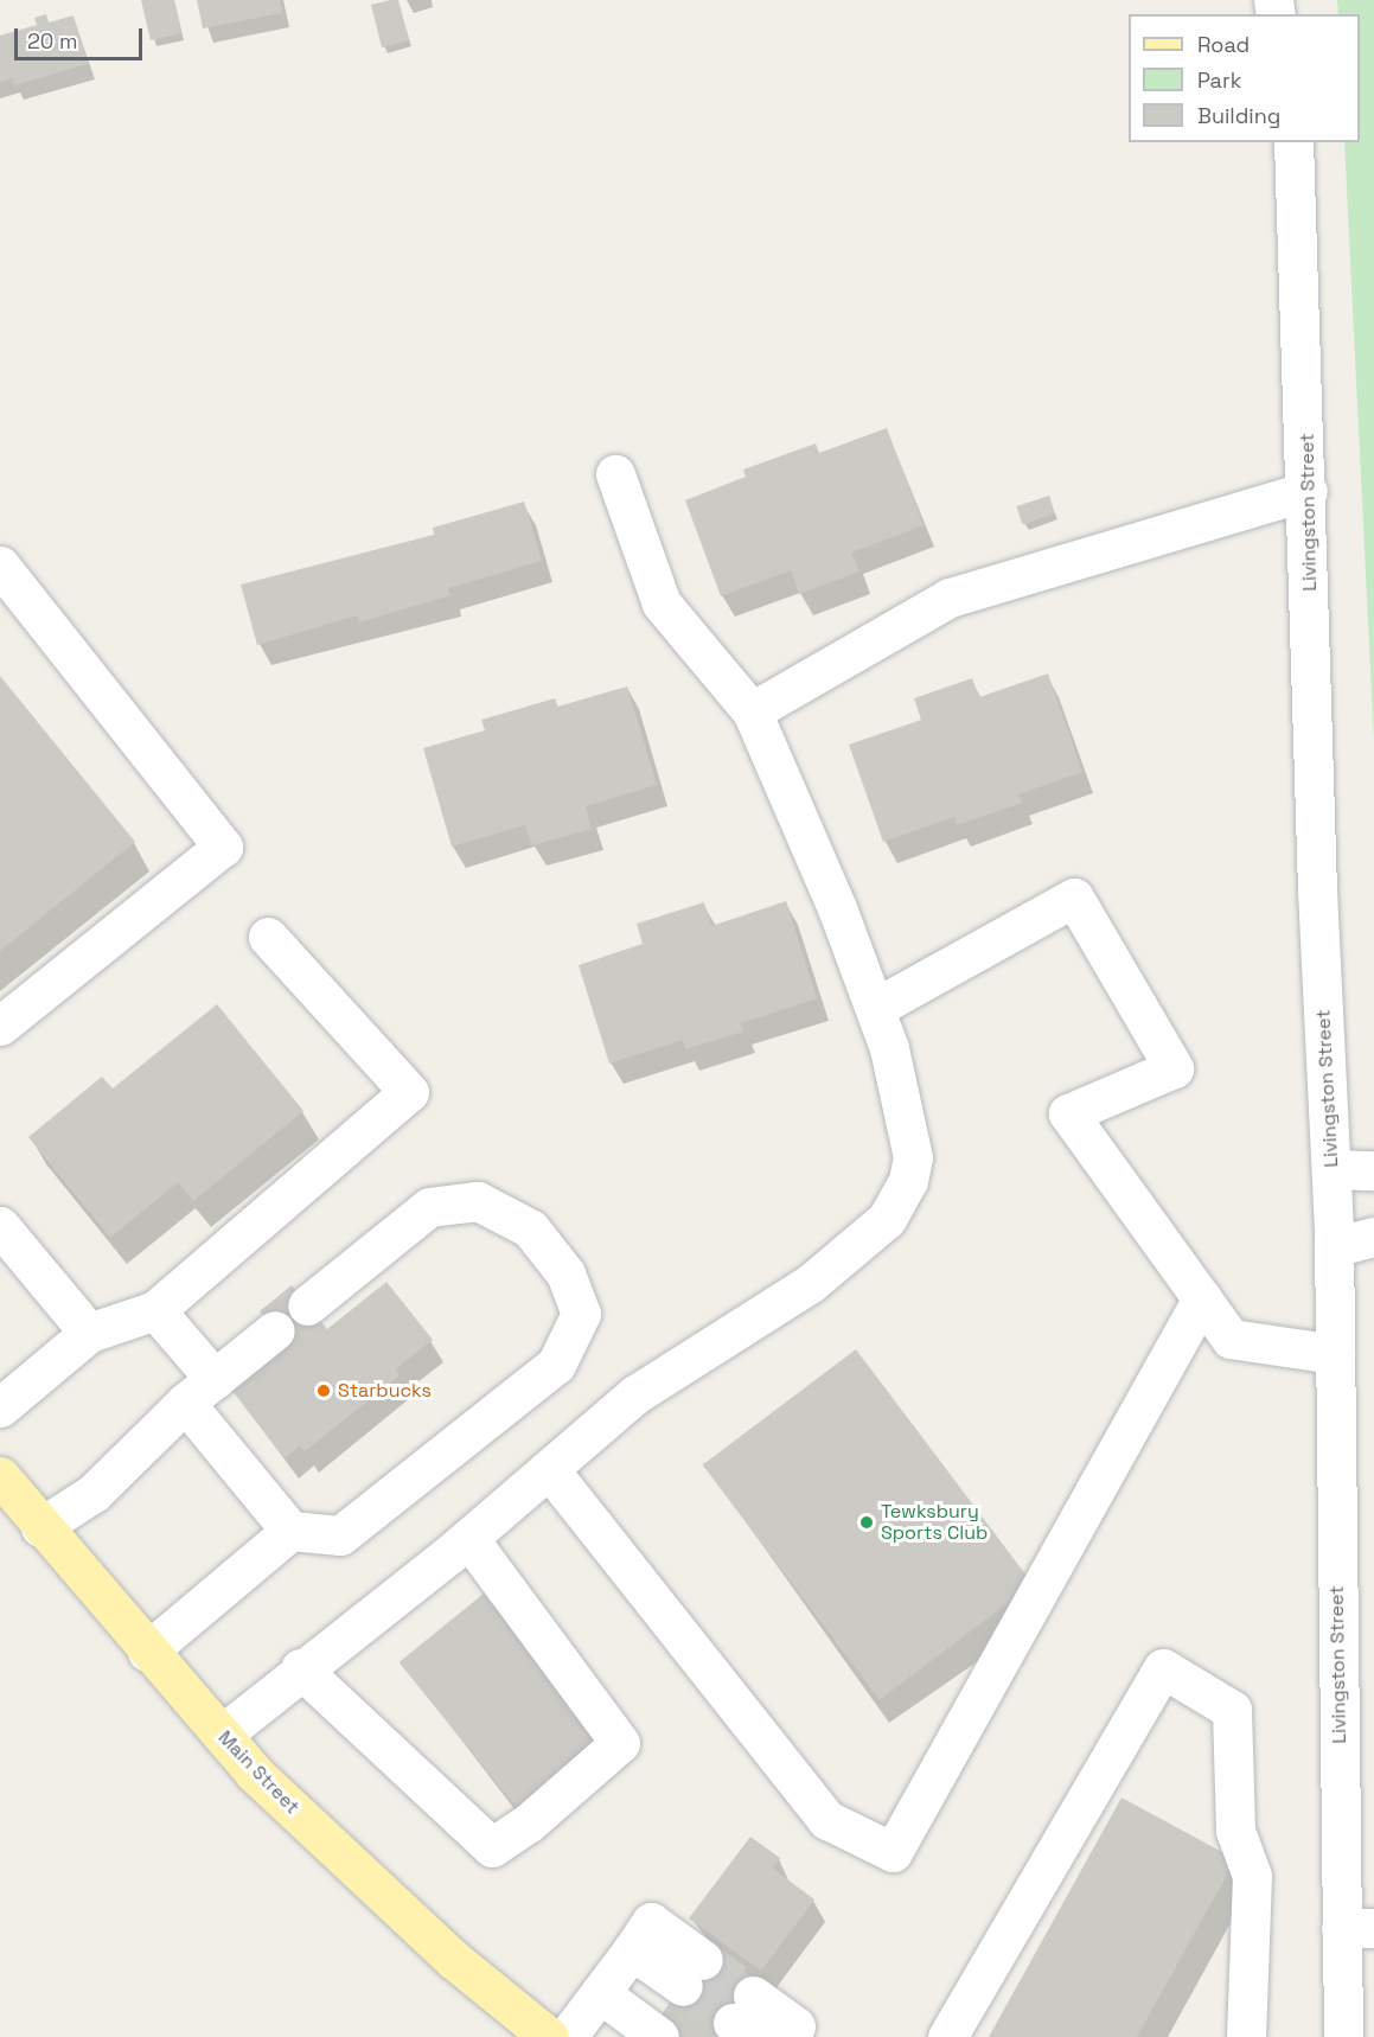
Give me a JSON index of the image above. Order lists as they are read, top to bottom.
{
  "streets": {
    "main road": ["Main Street"],
    "street": ["Livingston Street"]
  },
  "places": ["Starbucks", "Tewksbury Sports Club"],
  "legend": ["Road", "Park", "Building"],
  "scale_bar": "20 m"
}
